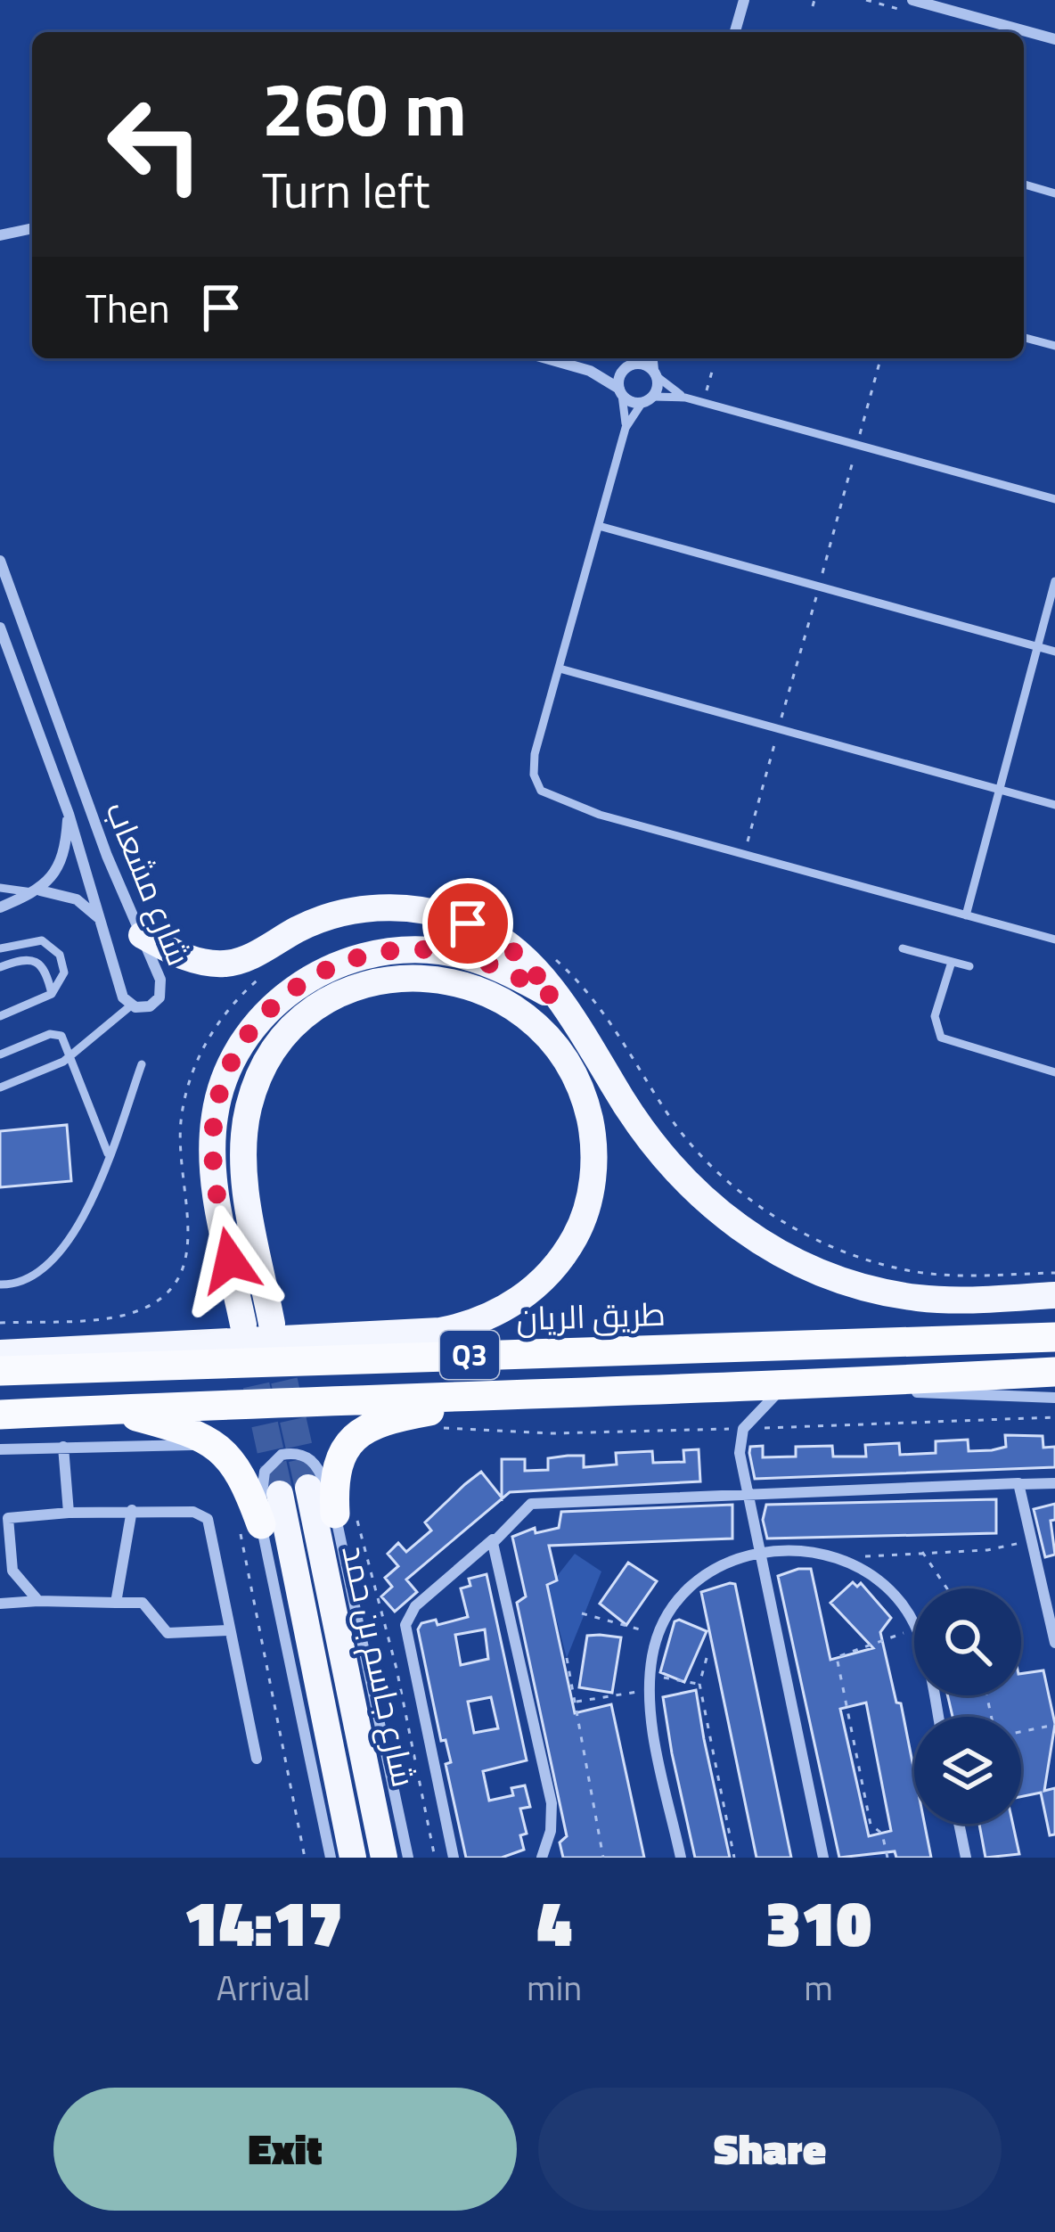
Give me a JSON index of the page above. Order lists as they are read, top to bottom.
{
  "streets": {
    "highway": ["طريق الريان", "Q3"],
    "main road": ["شارع جاسم بن حمد"],
    "street": ["شارع مشعاب"]
  },
  "page": {
    "turn": ["260 m", "Turn left"],
    "then": "Then",
    "eta": [
      "14:17",
      "Arrival",
      "4",
      "min",
      "310",
      "m"
    ],
    "buttons": ["Exit", "Share"]
  }
}
